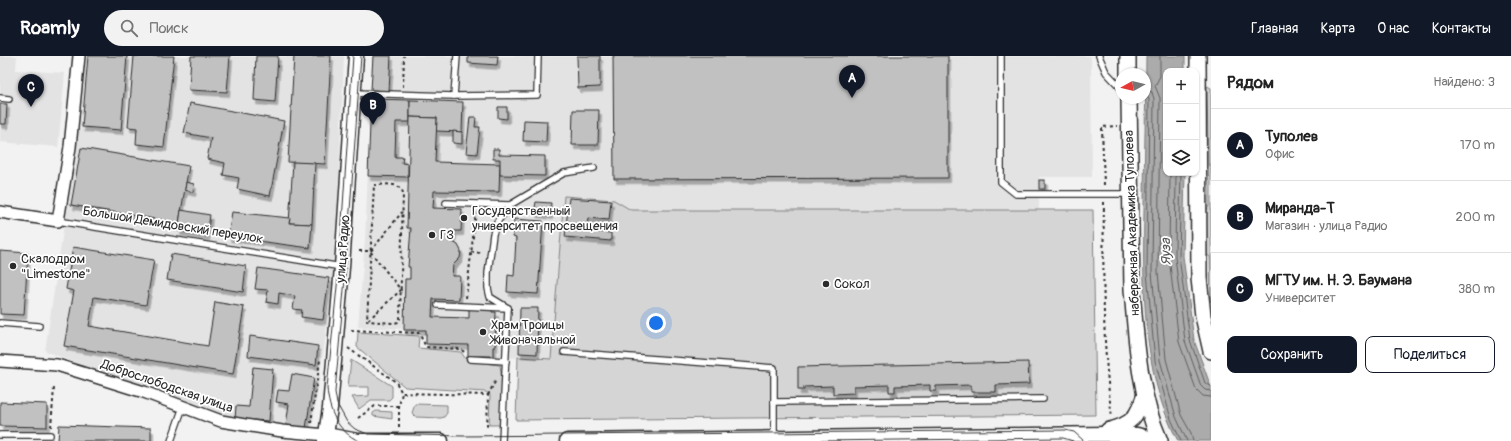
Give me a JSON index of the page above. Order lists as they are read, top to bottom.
{
  "streets": {
    "main road": ["набережная Академика Туполева"],
    "street": ["Большой Демидовский переулок", "улица Радио", "Доброслободская улица"]
  },
  "crossings": [
    ["Большой Демидовский переулок", "улица Радио"],
    ["улица Радио", "Доброслободская улица"]
  ],
  "water": ["Яуза"],
  "places": [
    "Государственный университет просвещения",
    "ГЗ",
    "Скалодром \"Limestone\"",
    "Сокол",
    "Храм Троицы Живоначальной"
  ],
  "north": "left",
  "page": {
    "header": "Roamly",
    "search": "Поиск",
    "nav": [
      "Главная",
      "Карта",
      "О нас",
      "Контакты"
    ],
    "heading": ["Рядом", "Найдено: 3"],
    "pins": ["A", "C", "B"],
    "map_buttons": ["+", "−"],
    "list": [
      {
        "mark": "A",
        "name": "Туполев",
        "note": "Офис",
        "value": "170 m"
      },
      {
        "mark": "B",
        "name": "Миранда-Т",
        "note": "Магазин · улица Радио",
        "value": "200 m"
      },
      {
        "mark": "C",
        "name": "МГТУ им. Н. Э. Баумана",
        "note": "Университет",
        "value": "380 m"
      }
    ],
    "buttons": ["Сохранить", "Поделиться"]
  }
}
